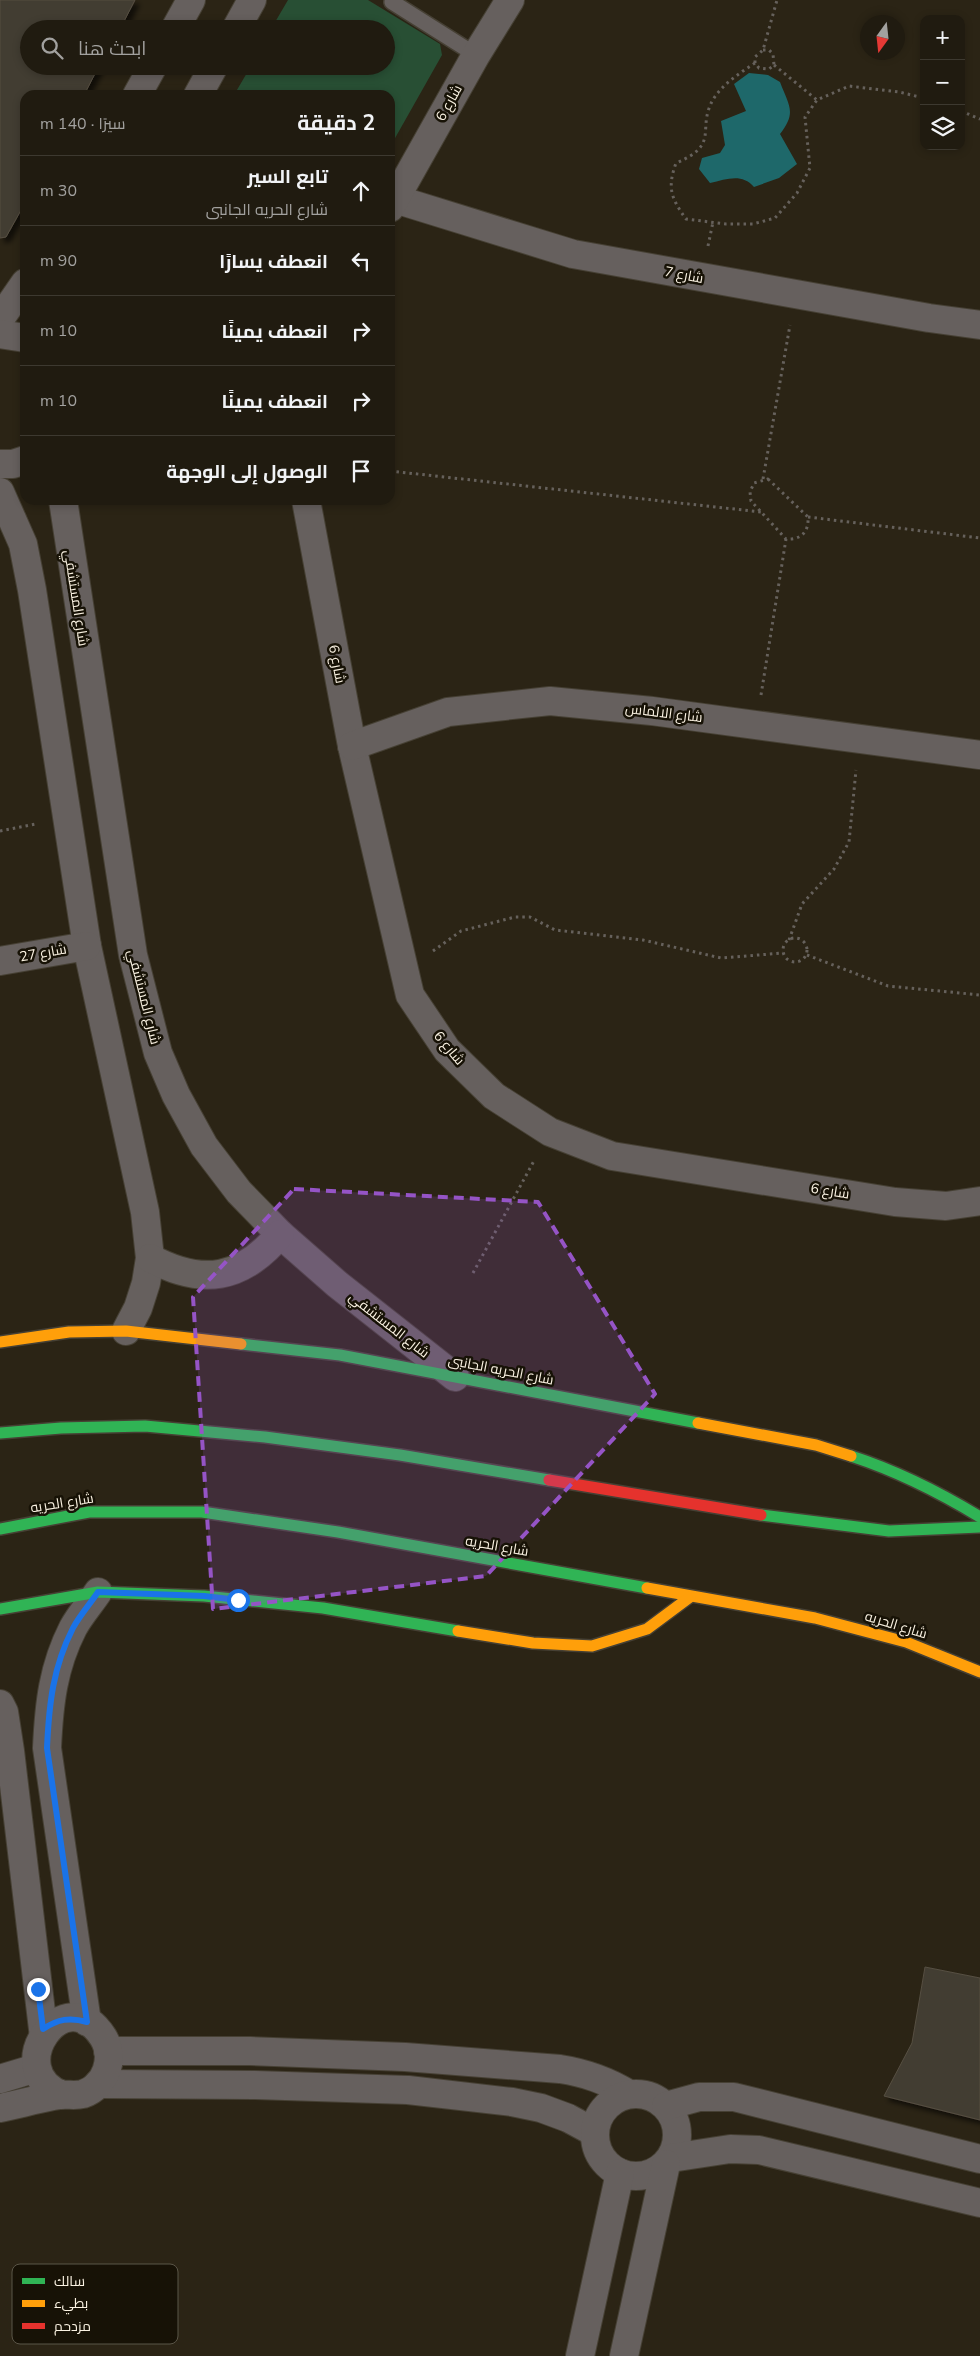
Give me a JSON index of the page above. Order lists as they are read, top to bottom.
{
  "streets": {
    "main road": ["شارع الحريه الجانبى", "شارع الحريه"],
    "street": [
      "شارع 6",
      "شارع 7",
      "شارع المستشفي",
      "شارع الالماس",
      "شارع 27"
    ]
  },
  "crossings": [
    ["شارع 6", "شارع الالماس"],
    ["شارع المستشفي", "شارع الحريه الجانبى"]
  ],
  "legend": ["سالك", "بطيء", "مزدحم"],
  "north": "bottom",
  "page": {
    "map_buttons": ["+", "−"],
    "search": "ابحث هنا",
    "heading": ["2 دقيقة", "سيرًا · 140 m"],
    "list": [
      ["تابع السير", "شارع الحريه الجانبى", "30 m"],
      ["انعطف يسارًا", "90 m"],
      ["انعطف يمينًا", "10 m"],
      ["انعطف يمينًا", "10 m"],
      "الوصول إلى الوجهة"
    ]
  }
}
